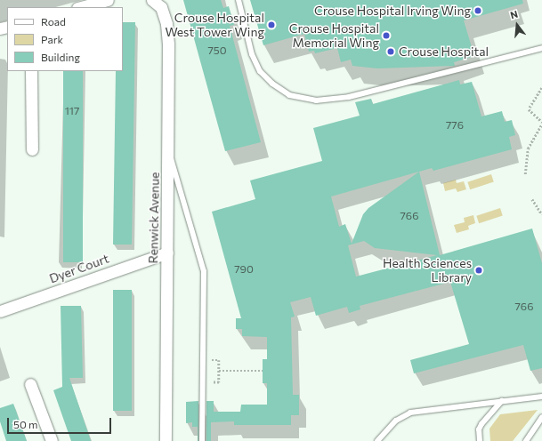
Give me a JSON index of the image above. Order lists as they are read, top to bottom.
{
  "streets": {
    "street": ["Renwick Avenue", "Dyer Court"]
  },
  "crossings": [
    ["Renwick Avenue", "Dyer Court"]
  ],
  "places": [
    "Crouse Hospital Irving Wing",
    "Crouse Hospital West Tower Wing",
    "Crouse Hospital Memorial Wing",
    "Crouse Hospital",
    "Health Sciences Library"
  ],
  "house_numbers": [
    "750",
    "117",
    "776",
    "766",
    "790",
    "766"
  ],
  "legend": ["Road", "Park", "Building"],
  "scale_bar": "50 m",
  "north": "top"
}
